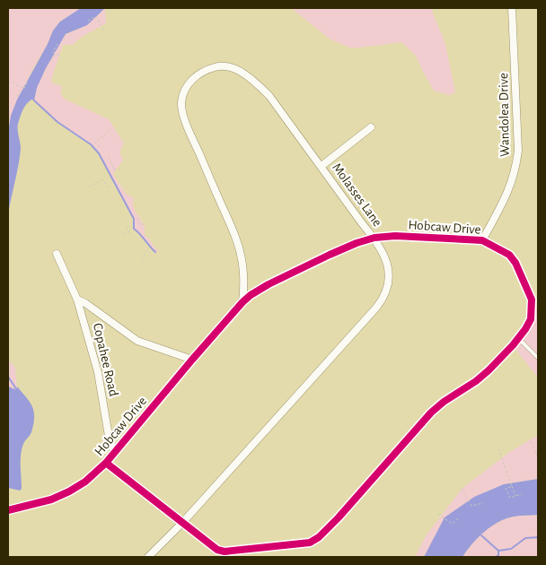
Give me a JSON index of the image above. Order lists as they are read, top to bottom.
{
  "streets": {
    "street": [
      "Wandolea Drive",
      "Molasses Lane",
      "Hobcaw Drive",
      "Copahee Road"
    ]
  },
  "crossings": [
    ["Wandolea Drive", "Hobcaw Drive"],
    ["Molasses Lane", "Hobcaw Drive"],
    ["Hobcaw Drive", "Copahee Road"]
  ]
}
